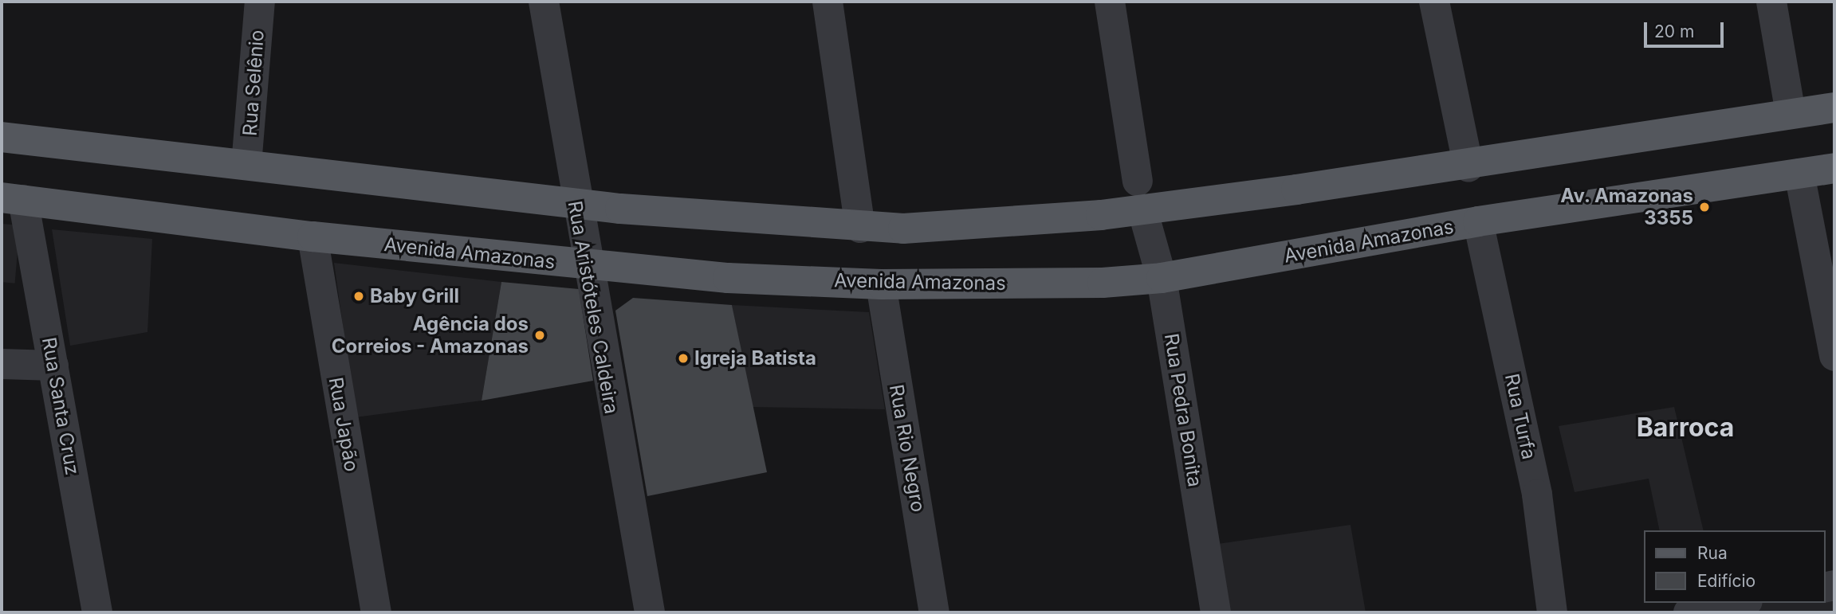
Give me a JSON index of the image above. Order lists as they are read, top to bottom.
{
  "streets": {
    "main road": ["Avenida Amazonas"],
    "street": [
      "Rua Selênio",
      "Rua Aristóteles Caldeira",
      "Rua Santa Cruz",
      "Rua Pedra Bonita",
      "Rua Turfa",
      "Rua Japão",
      "Rua Rio Negro"
    ]
  },
  "crossings": [
    ["Avenida Amazonas", "Rua Aristóteles Caldeira"],
    ["Avenida Amazonas", "Rua Santa Cruz"],
    ["Avenida Amazonas", "Rua Pedra Bonita"],
    ["Avenida Amazonas", "Rua Turfa"],
    ["Avenida Amazonas", "Rua Japão"],
    ["Avenida Amazonas", "Rua Rio Negro"]
  ],
  "districts": ["Barroca"],
  "places": [
    "Av. Amazonas 3355",
    "Baby Grill",
    "Agência dos Correios - Amazonas",
    "Igreja Batista"
  ],
  "legend": ["Rua", "Edifício"],
  "scale_bar": "20 m"
}
